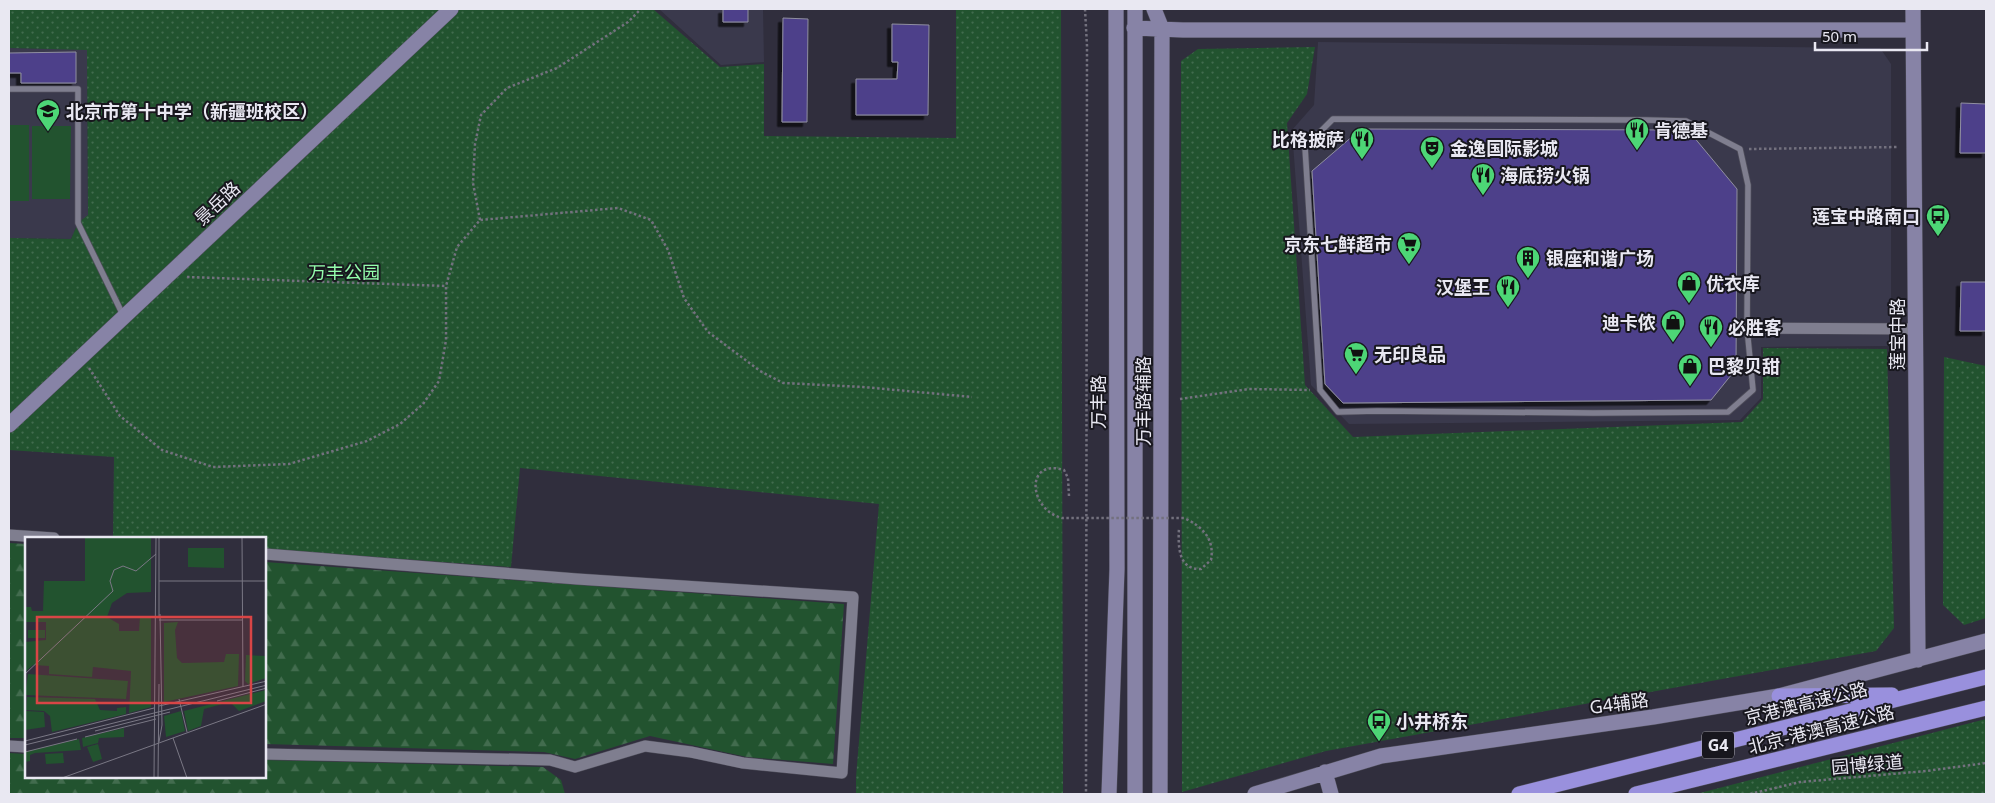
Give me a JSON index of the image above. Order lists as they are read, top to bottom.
{
  "streets": {
    "highway": ["京港澳高速公路", "北京-港澳高速公路", "G4"],
    "street": [
      "景岳路",
      "莲宝中路",
      "万丰路辅路",
      "万丰路",
      "G4辅路"
    ],
    "path": ["园博绿道"]
  },
  "crossings": [
    ["莲宝中路", "G4辅路"]
  ],
  "parks": ["万丰公园"],
  "places": {
    "school or university": ["北京市第十中学（新疆班校区）"],
    "restaurant": [
      "肯德基",
      "比格披萨",
      "海底捞火锅",
      "汉堡王",
      "必胜客"
    ],
    "theatre": ["金逸国际影城"],
    "bus stop": ["莲宝中路南口", "小井桥东"],
    "supermarket": ["京东七鲜超市", "无印良品"],
    "building": ["银座和谐广场"],
    "shop": ["优衣库", "迪卡侬", "巴黎贝甜"]
  },
  "scale_bar": "50 m"
}
